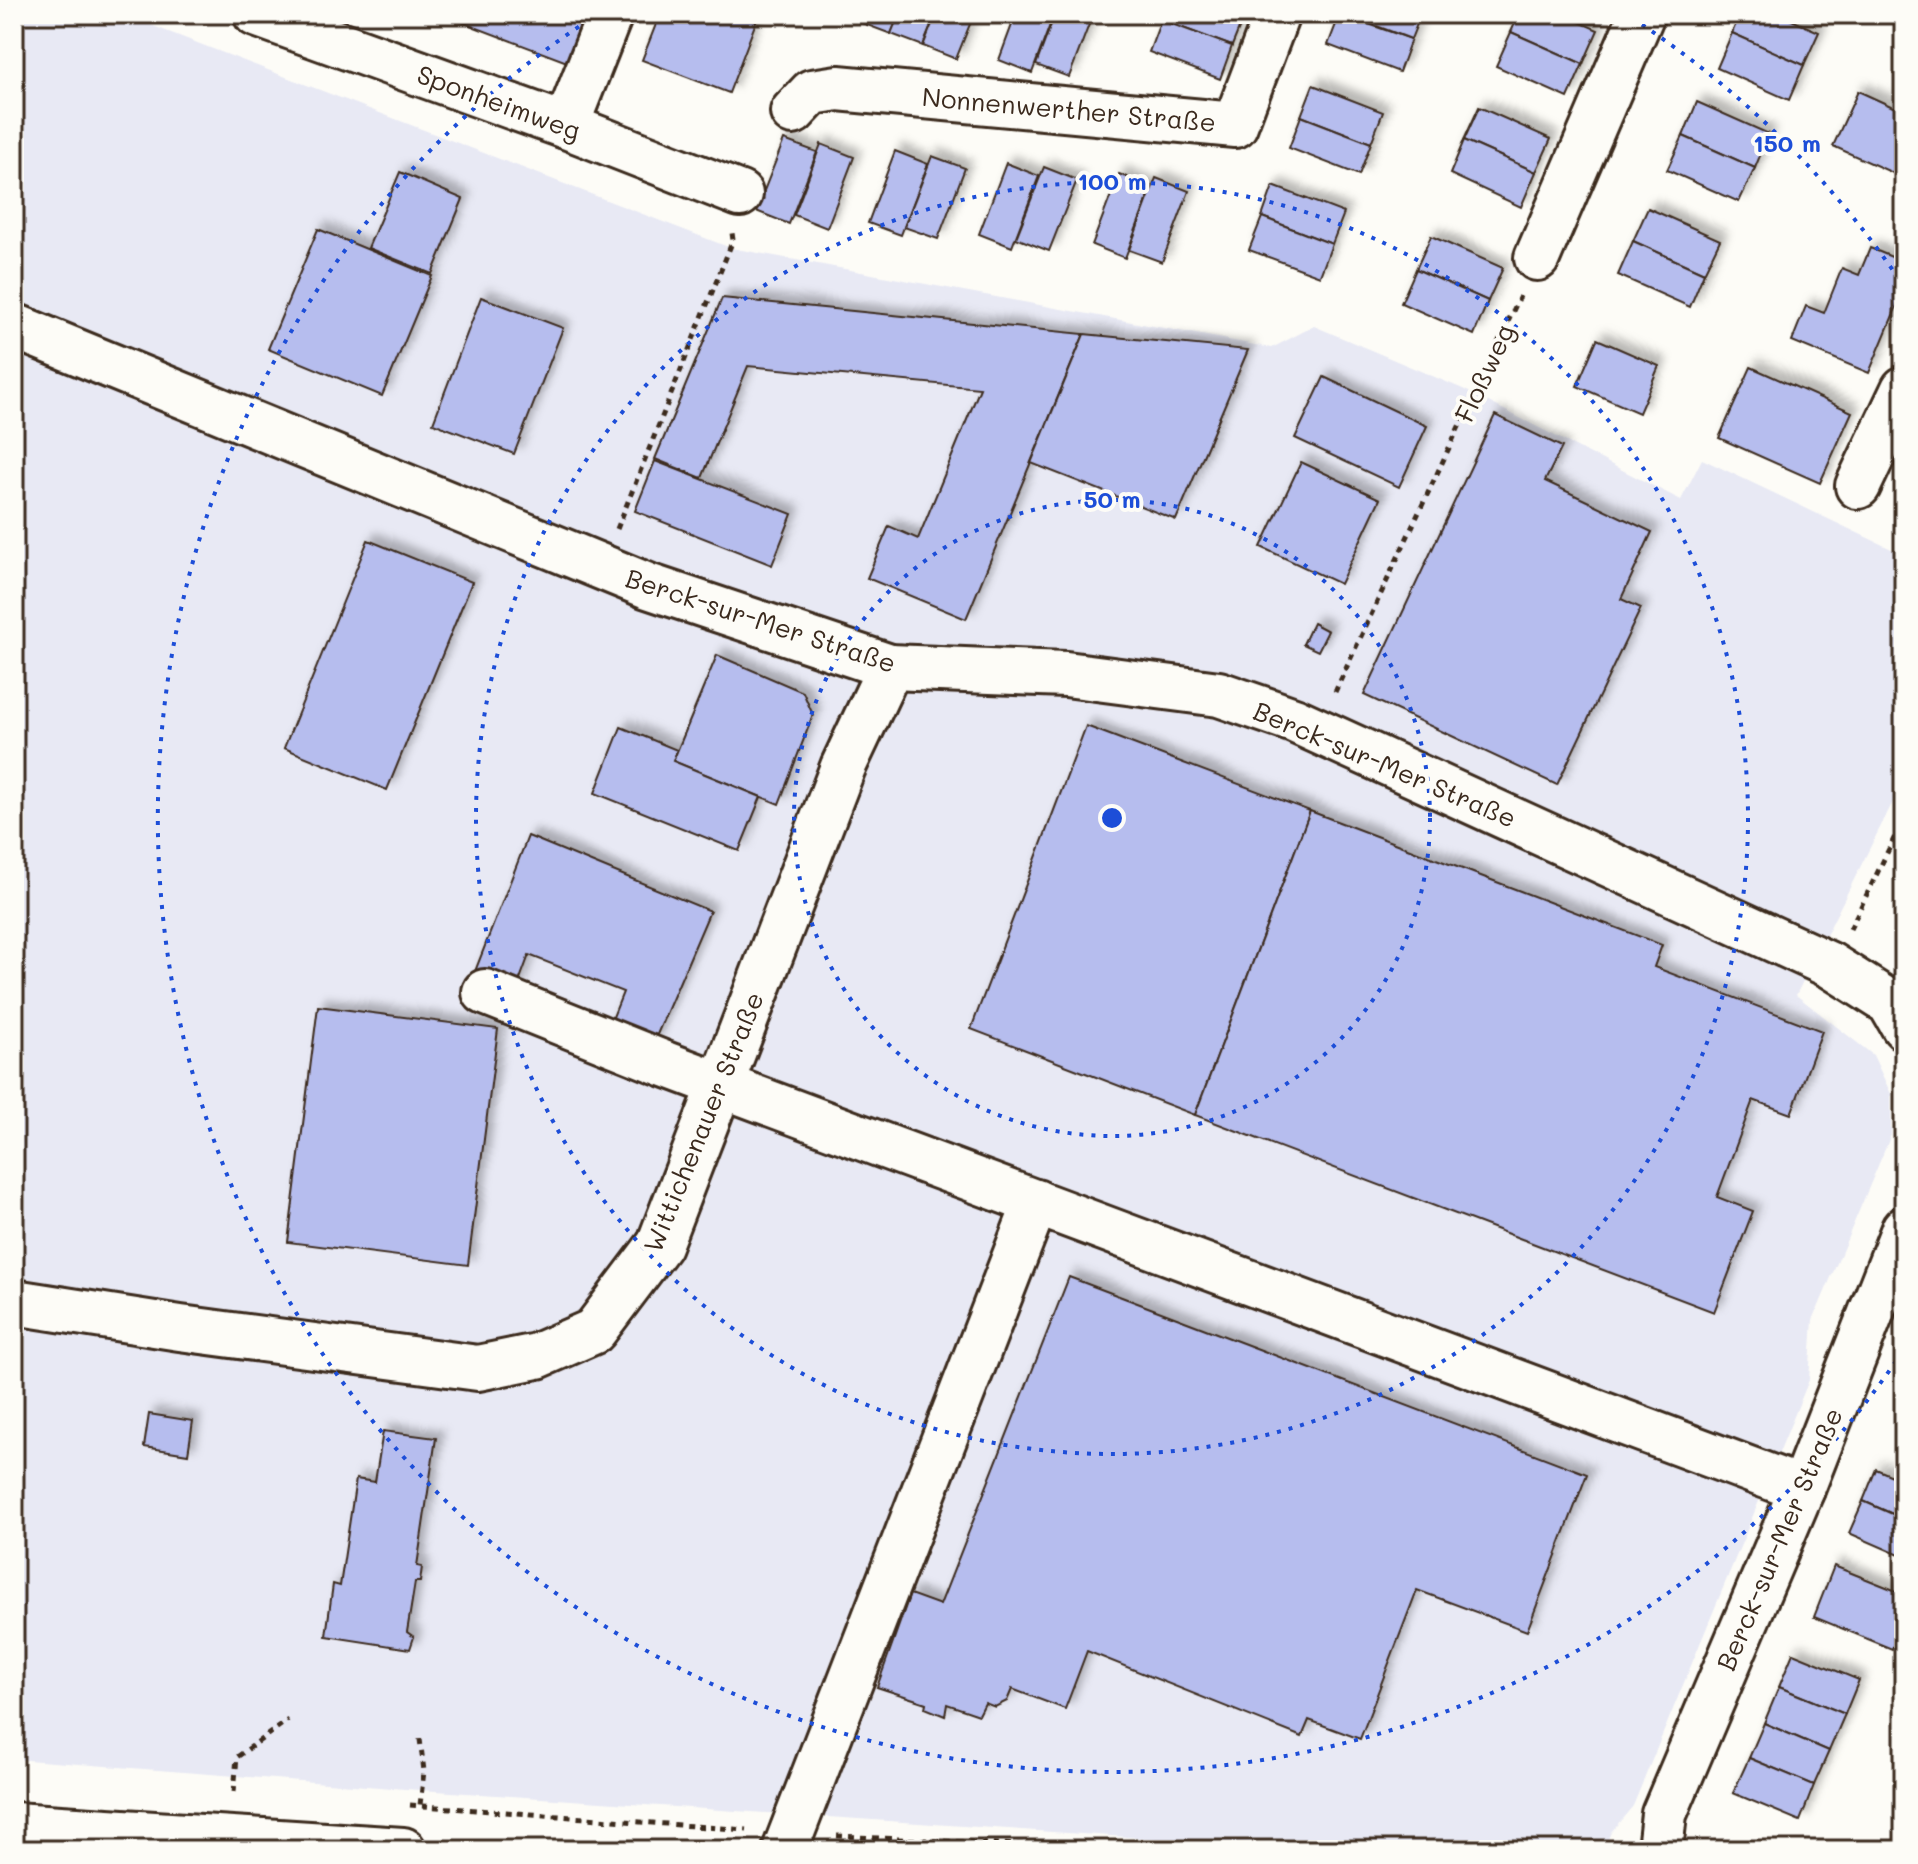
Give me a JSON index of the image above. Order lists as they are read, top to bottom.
{
  "streets": {
    "street": [
      "Sponheimweg",
      "Nonnenwerther Straße",
      "Berck-sur-Mer Straße",
      "Wittichenauer Straße"
    ],
    "path": ["Floßweg"]
  },
  "crossings": [
    ["Floßweg", "Berck-sur-Mer Straße"],
    ["Berck-sur-Mer Straße", "Wittichenauer Straße"]
  ],
  "rings": ["150 m", "100 m", "50 m"]
}
